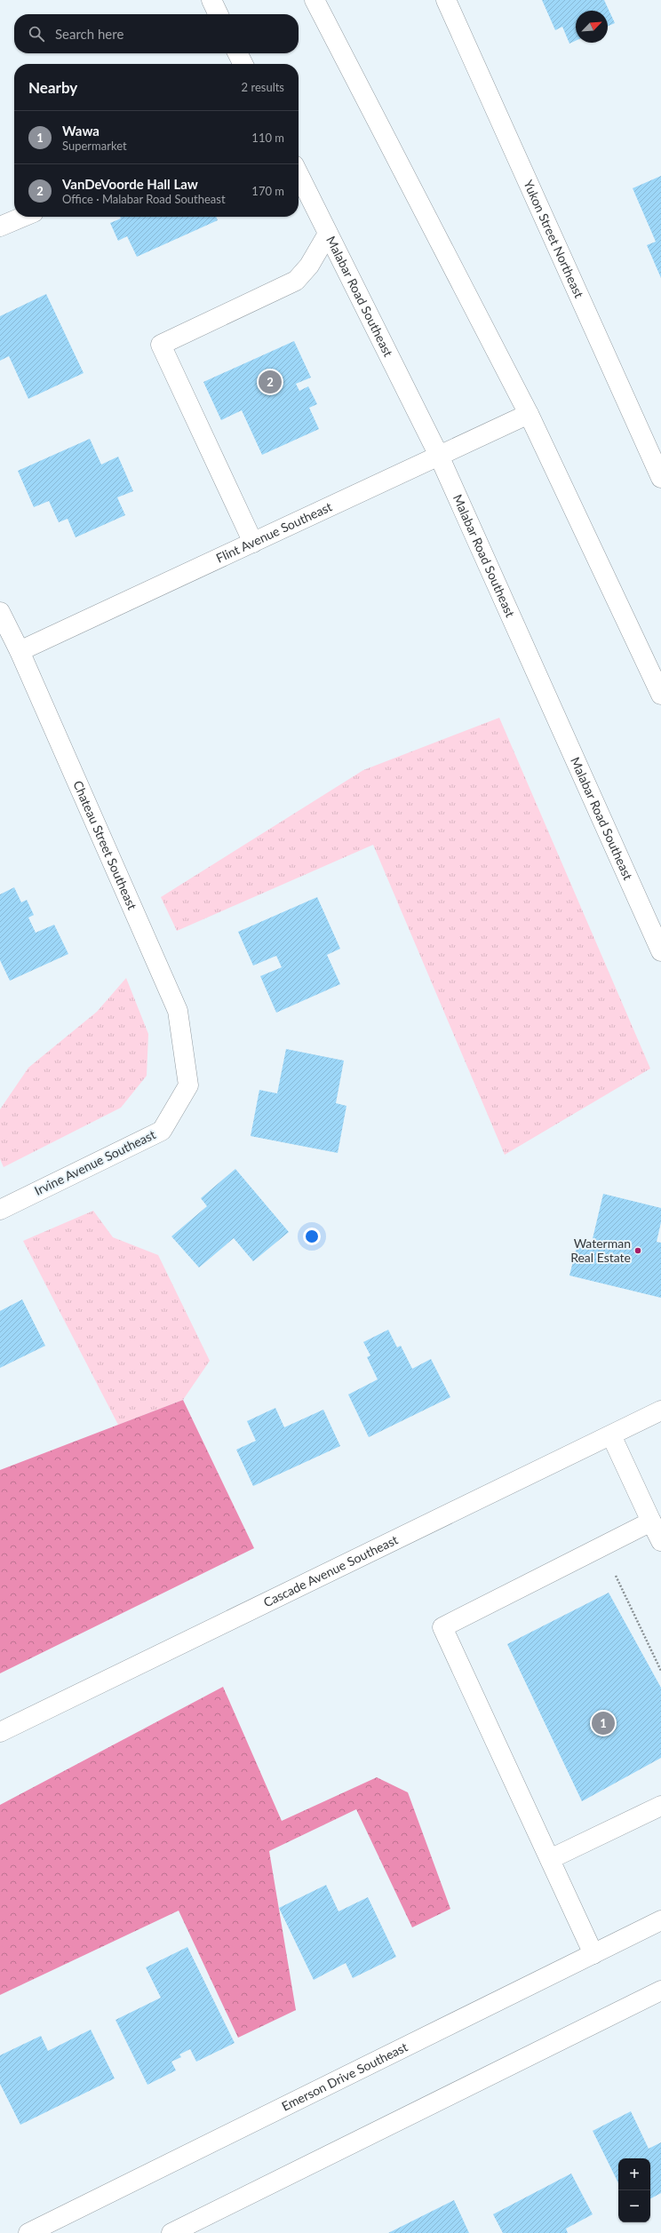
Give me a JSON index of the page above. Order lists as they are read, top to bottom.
{
  "streets": {
    "street": [
      "Yukon Street Northeast",
      "Malabar Road Southeast",
      "Flint Avenue Southeast",
      "Chateau Street Southeast",
      "Irvine Avenue Southeast",
      "Cascade Avenue Southeast",
      "Emerson Drive Southeast"
    ]
  },
  "crossings": [
    ["Malabar Road Southeast", "Flint Avenue Southeast"],
    ["Flint Avenue Southeast", "Chateau Street Southeast"],
    ["Chateau Street Southeast", "Irvine Avenue Southeast"]
  ],
  "places": ["Waterman Real Estate"],
  "north": "top right",
  "page": {
    "search": "Search here",
    "heading": ["Nearby", "2 results"],
    "list": [
      {
        "mark": "1",
        "name": "Wawa",
        "note": "Supermarket",
        "value": "110 m"
      },
      {
        "mark": "2",
        "name": "VanDeVoorde Hall Law",
        "note": "Office · Malabar Road Southeast",
        "value": "170 m"
      }
    ],
    "pins": ["2", "1"],
    "map_buttons": ["+", "−"]
  }
}
